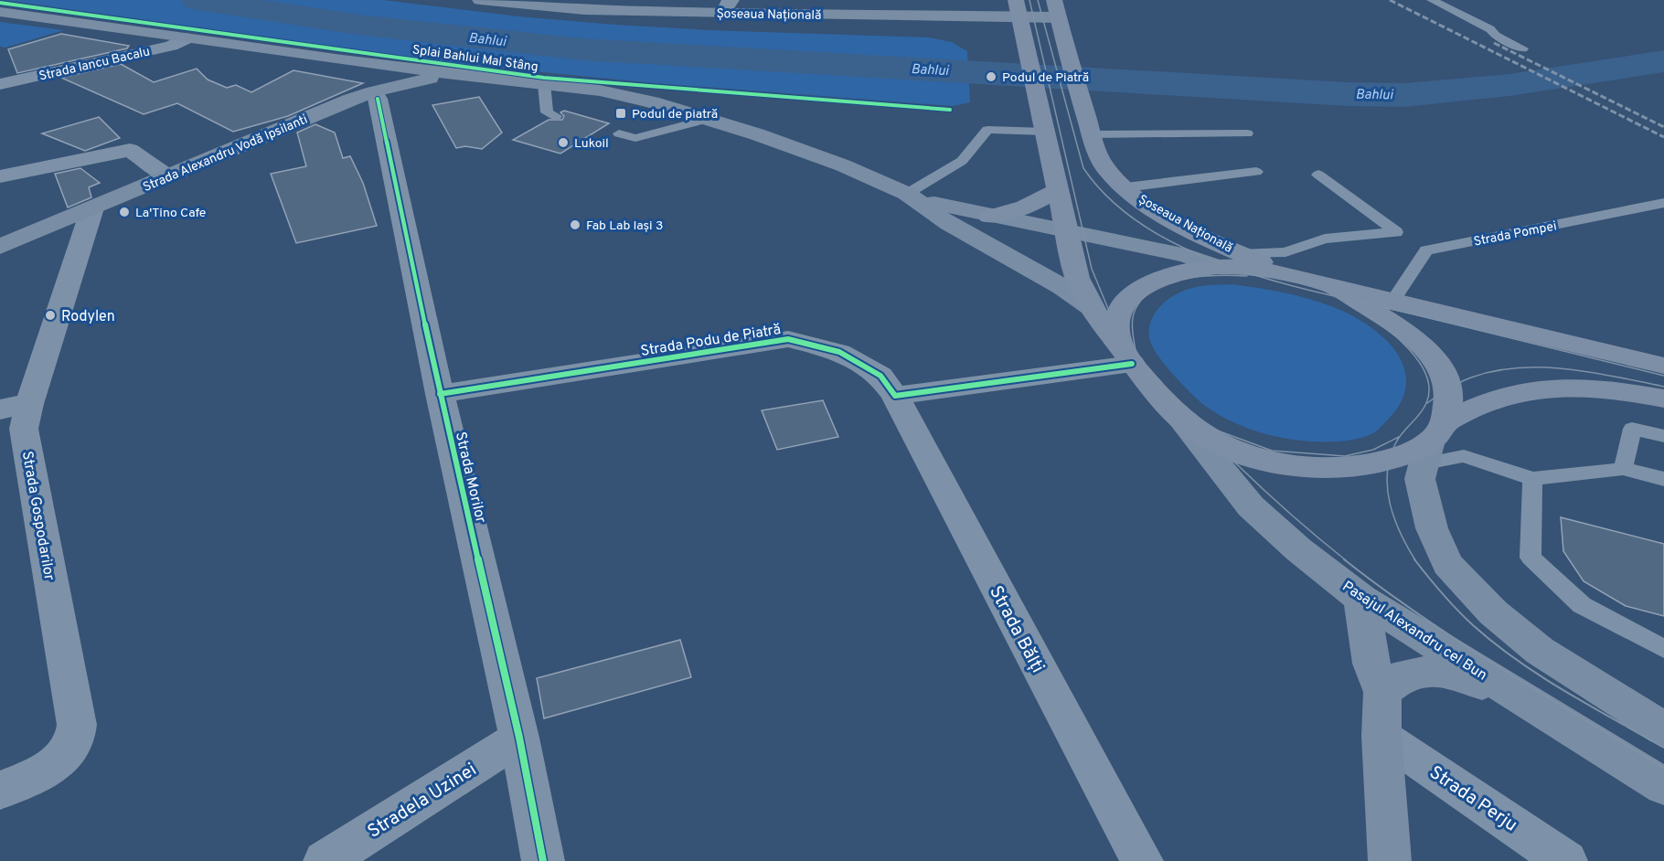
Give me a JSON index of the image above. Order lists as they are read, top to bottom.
{
  "streets": {
    "main road": ["Șoseaua Națională", "Strada Alexandru Vodă Ipsilanti", "Pasajul Alexandru cel Bun"],
    "street": [
      "Strada Iancu Bacalu",
      "Strada Podu de Piatră",
      "Strada Morilor",
      "Strada Gospodarilor",
      "Strada Bălți",
      "Strada Perju",
      "Stradela Uzinei"
    ],
    "lane": ["Strada Pompei"],
    "cycle path": ["Splai Bahlui Mal Stâng"]
  },
  "crossings": [
    ["Strada Alexandru Vodă Ipsilanti", "Strada Morilor"],
    ["Strada Alexandru Vodă Ipsilanti", "Strada Gospodarilor"],
    ["Strada Podu de Piatră", "Strada Morilor"],
    ["Strada Podu de Piatră", "Strada Bălți"],
    ["Strada Morilor", "Stradela Uzinei"]
  ],
  "water": ["Bahlui"],
  "places": {
    "other": [
      "Podul de Piatră",
      "Lukoil",
      "La'Tino Cafe",
      "Fab Lab Iași 3",
      "Rodylen"
    ],
    "transit": ["Podul de piatră"]
  }
}
